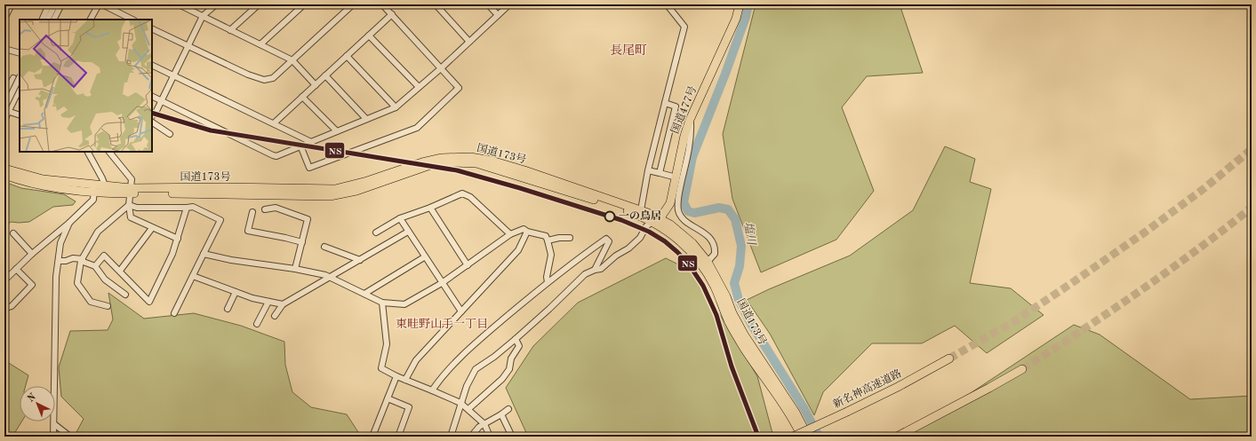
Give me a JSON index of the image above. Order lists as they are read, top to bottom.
{
  "streets": {
    "highway": ["国道477号", "国道173号", "新名神高速道路"]
  },
  "crossings": [
    ["国道477号", "国道173号"]
  ],
  "districts": ["長尾町", "東畦野山手一丁目"],
  "water": ["塩川"],
  "places": ["一の鳥居"],
  "lines": ["transit line NS"],
  "north": "top left"
}
